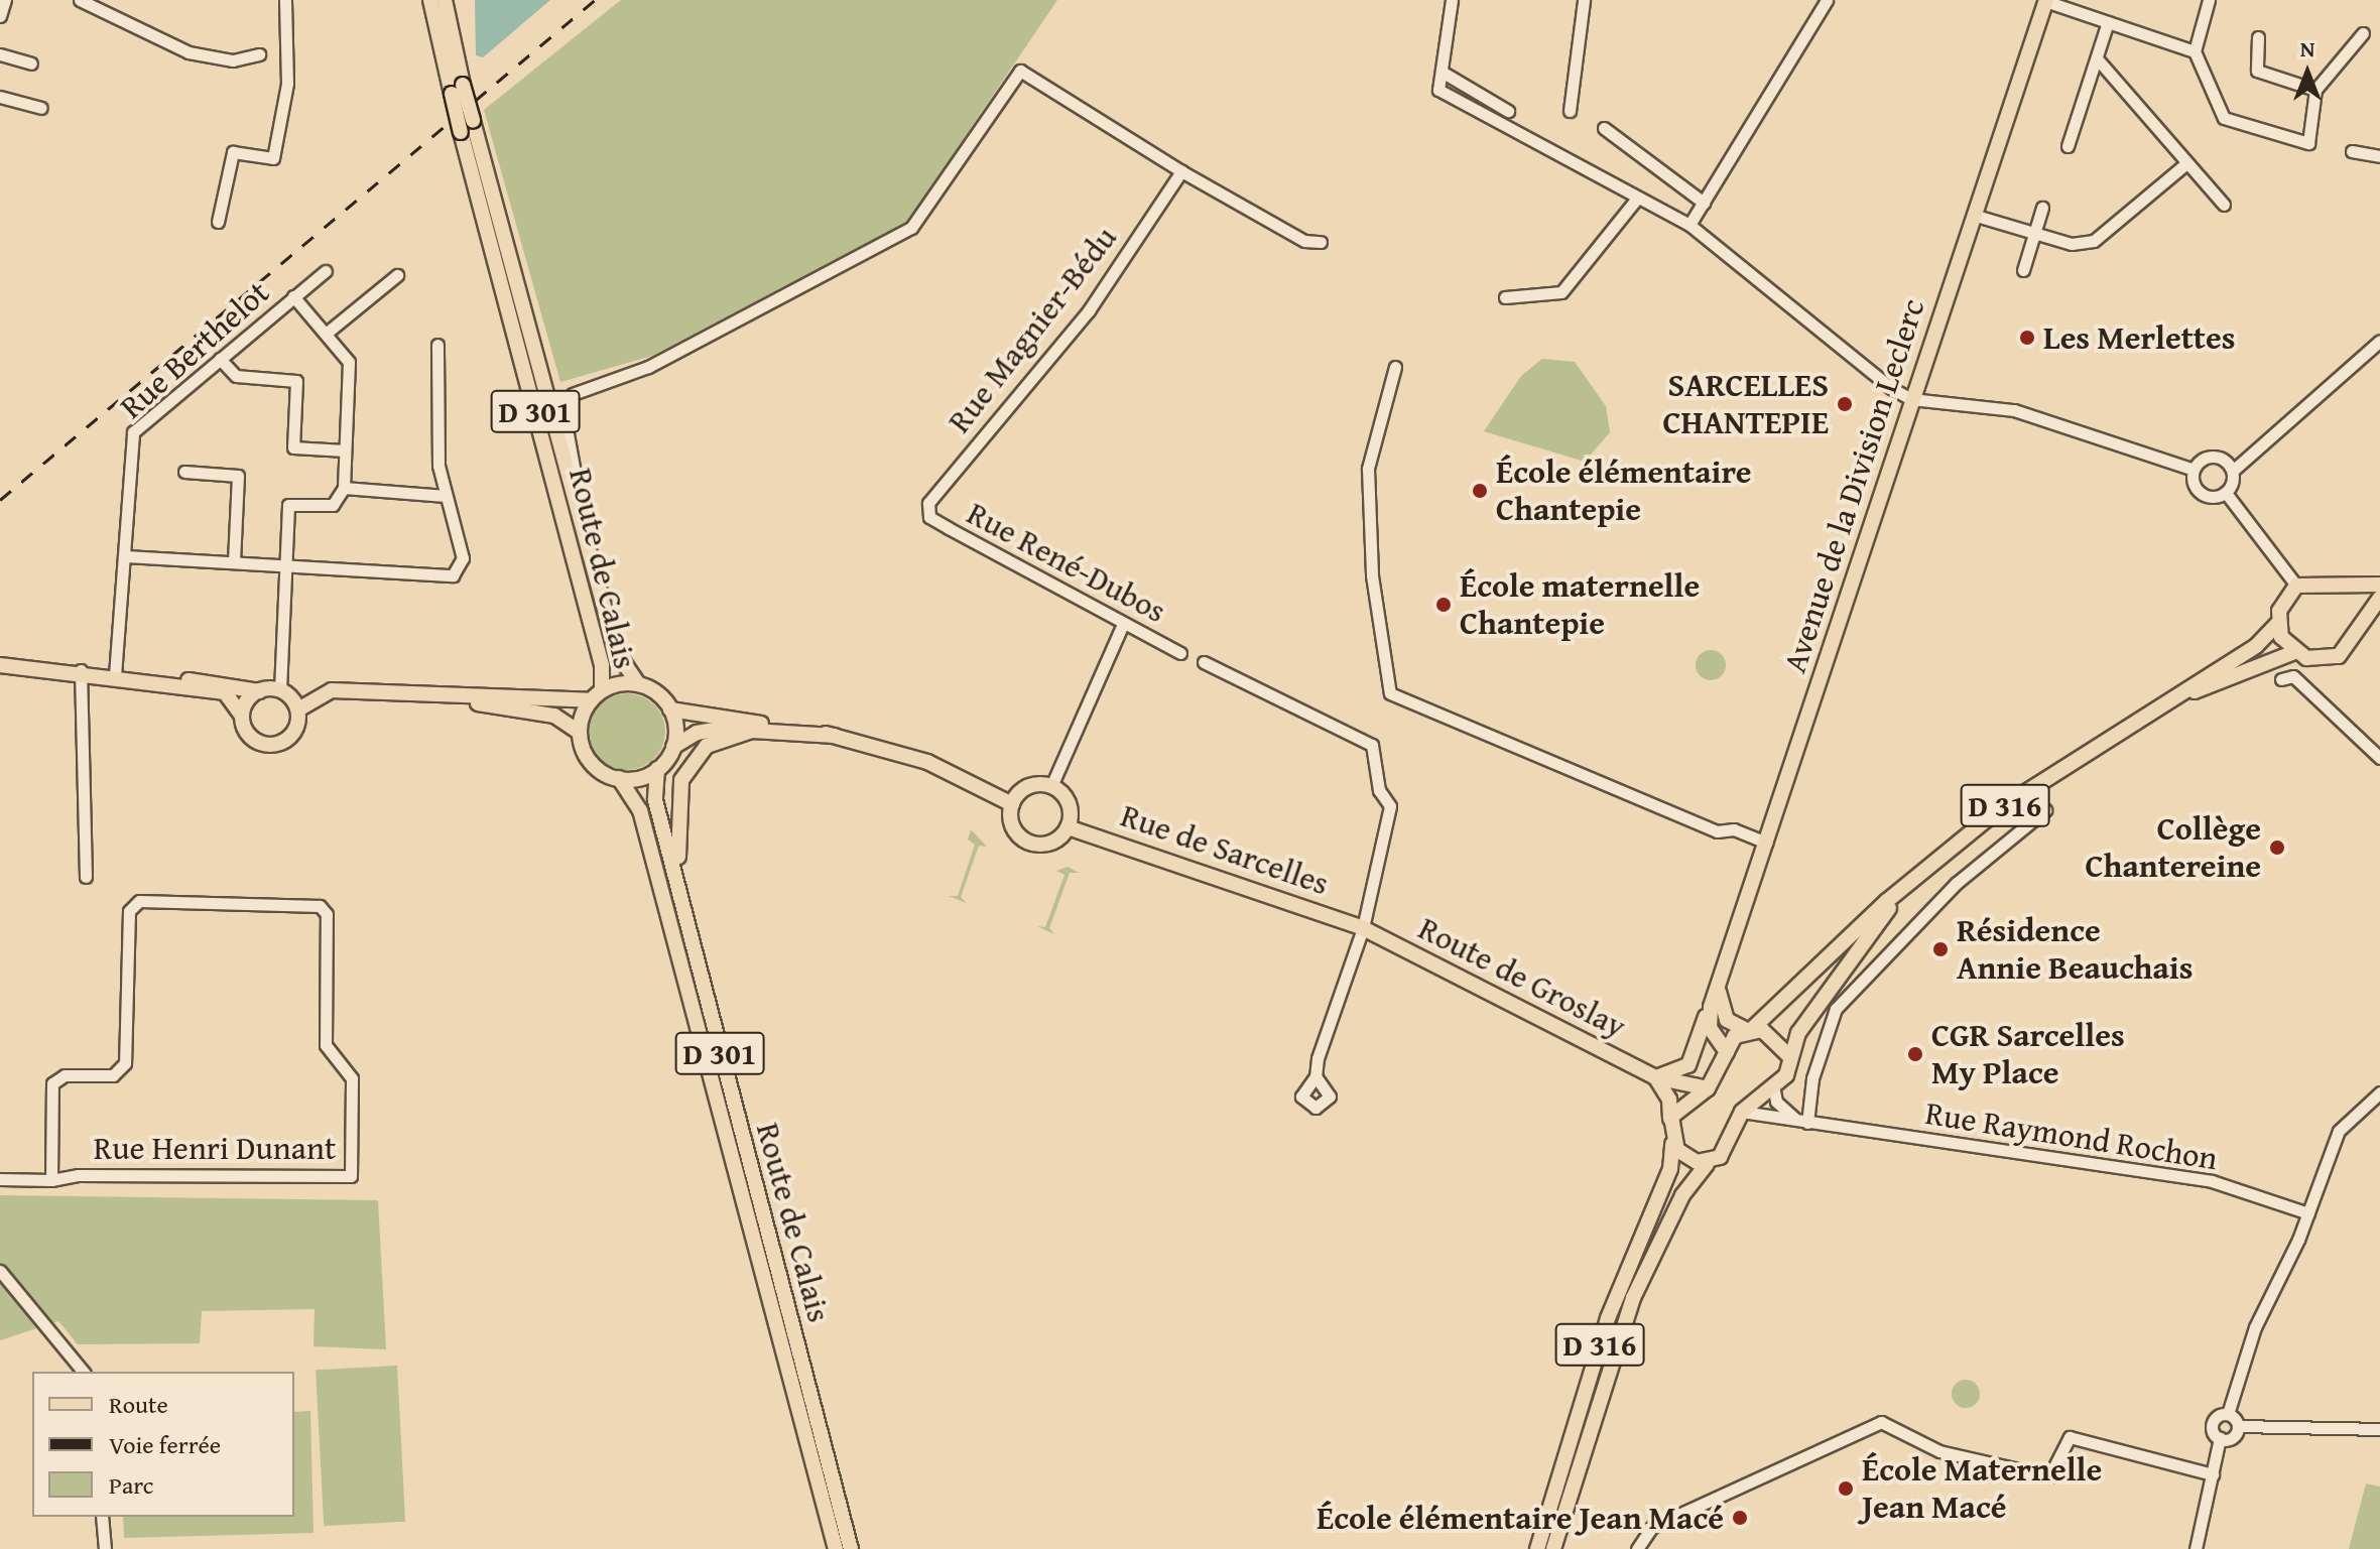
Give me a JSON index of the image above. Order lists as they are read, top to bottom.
{
  "streets": {
    "main road": [
      "D 301",
      "Avenue de la Division Leclerc",
      "Route de Calais",
      "D 316",
      "Rue de Sarcelles",
      "Route de Groslay"
    ],
    "street": [
      "Rue Magnier-Bédu",
      "Rue Berthelot",
      "Rue René-Dubos",
      "Rue Raymond Rochon",
      "Rue Henri Dunant"
    ]
  },
  "crossings": [
    ["Rue Magnier-Bédu", "Rue René-Dubos"],
    ["D 301", "Route de Calais"],
    ["Avenue de la Division Leclerc", "Route de Groslay"],
    ["Rue de Sarcelles", "Route de Groslay"]
  ],
  "places": [
    "Les Merlettes",
    "SARCELLES CHANTEPIE",
    "École élémentaire Chantepie",
    "École maternelle Chantepie",
    "Collège Chantereine",
    "Résidence Annie Beauchais",
    "CGR Sarcelles My Place",
    "École Maternelle Jean Macé",
    "École élémentaire Jean Macé"
  ],
  "legend": ["Route", "Voie ferrée", "Parc"],
  "north": "top"
}
